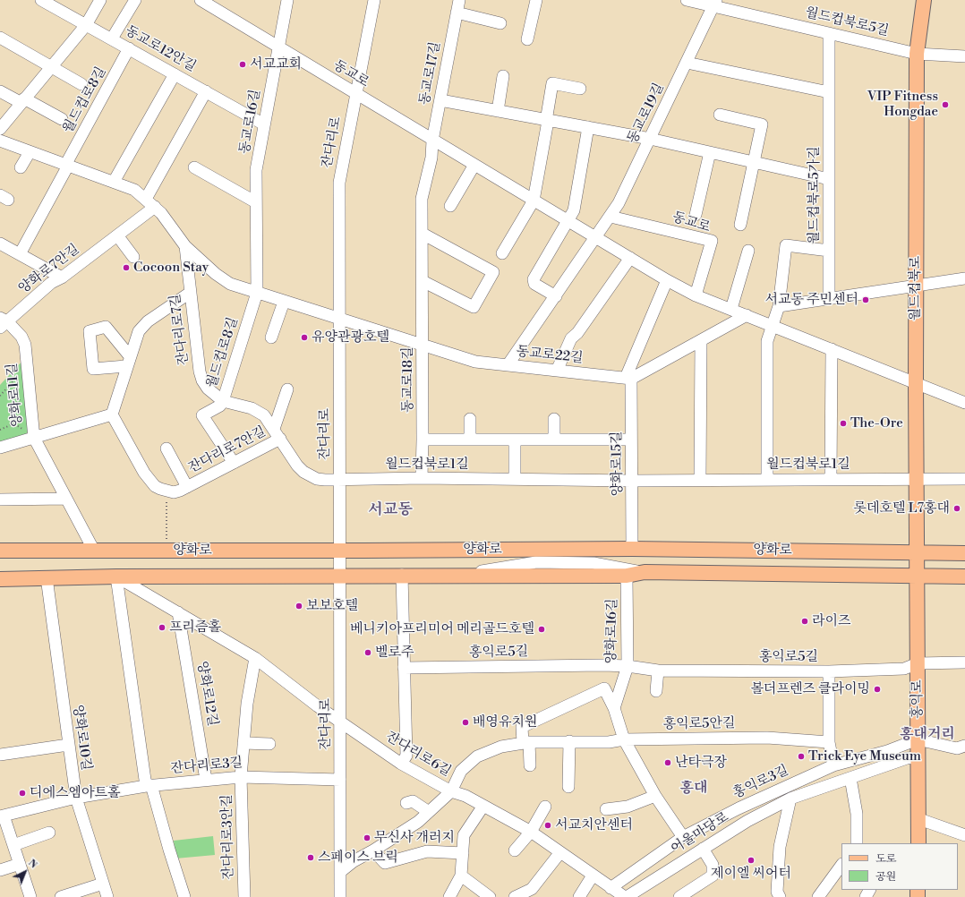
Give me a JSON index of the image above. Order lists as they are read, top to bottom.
{
  "streets": {
    "main road": ["월드컵북로", "양화로", "홍익로"],
    "street": [
      "월드컵북로5길",
      "동교로12안길",
      "동교로17길",
      "동교로",
      "월드컵로8길",
      "동교로19길",
      "동교로16길",
      "잔다리로",
      "월드컵북로5가길",
      "양화로7안길",
      "잔다리로7길",
      "동교로22길",
      "동교로18길",
      "양화로11길",
      "잔다리로7안길",
      "양화로15길",
      "월드컵북로1길",
      "양화로16길",
      "홍익로5길",
      "양화로12길",
      "홍익로5안길",
      "양화로10길",
      "잔다리로6길",
      "잔다리로3길",
      "홍익로3길",
      "어울마당로",
      "잔다리로3안길"
    ]
  },
  "crossings": [
    ["월드컵북로5길", "동교로19길"],
    ["월드컵북로5길", "월드컵북로5가길"],
    ["월드컵북로5길", "월드컵북로"],
    ["동교로12안길", "월드컵로8길"],
    ["동교로12안길", "동교로16길"],
    ["동교로17길", "동교로"],
    ["동교로17길", "동교로18길"],
    ["동교로", "동교로19길"],
    ["동교로", "동교로16길"],
    ["동교로", "잔다리로"],
    ["동교로", "월드컵북로"],
    ["동교로", "동교로18길"],
    ["월드컵로8길", "동교로16길"],
    ["월드컵로8길", "잔다리로7길"],
    ["잔다리로", "잔다리로7길"],
    ["잔다리로", "동교로22길"],
    ["잔다리로", "월드컵북로1길"],
    ["잔다리로", "양화로"],
    ["잔다리로", "잔다리로6길"],
    ["잔다리로", "잔다리로3길"],
    ["양화로7안길", "양화로11길"],
    ["월드컵북로", "월드컵북로1길"],
    ["월드컵북로", "양화로"],
    ["월드컵북로", "홍익로"],
    ["잔다리로7길", "잔다리로7안길"],
    ["잔다리로7길", "월드컵북로1길"],
    ["동교로22길", "동교로18길"],
    ["동교로22길", "양화로15길"],
    ["동교로18길", "월드컵북로1길"],
    ["양화로11길", "양화로"],
    ["양화로15길", "월드컵북로1길"],
    ["양화로15길", "양화로"],
    ["양화로", "양화로16길"],
    ["양화로", "홍익로"],
    ["양화로", "양화로10길"],
    ["양화로16길", "홍익로5길"],
    ["홍익로5길", "홍익로"],
    ["양화로12길", "잔다리로3길"],
    ["홍익로", "홍익로3길"],
    ["홍익로", "어울마당로"],
    ["홍익로5안길", "잔다리로6길"],
    ["양화로10길", "잔다리로3길"],
    ["잔다리로6길", "홍익로3길"],
    ["잔다리로6길", "어울마당로"],
    ["잔다리로3길", "잔다리로3안길"]
  ],
  "districts": ["서교동", "홍대거리", "홍대"],
  "places": [
    "서교교회",
    "VIP Fitness Hongdae",
    "Cocoon Stay",
    "서교동 주민센터",
    "유양관광호텔",
    "The-Ore",
    "롯데호텔 L7홍대",
    "보보호텔",
    "라이즈",
    "프리즘홀",
    "베니키아프리미어 메리골드호텔",
    "벨로주",
    "볼더프렌즈 클라이밍",
    "배영유치원",
    "Trick Eye Museum",
    "난타극장",
    "디에스엠아트홀",
    "서교치안센터",
    "무신사 개러지",
    "스페이스 브릭",
    "제이엘 씨어터"
  ],
  "legend": ["도로", "공원"],
  "north": "top right"
}
